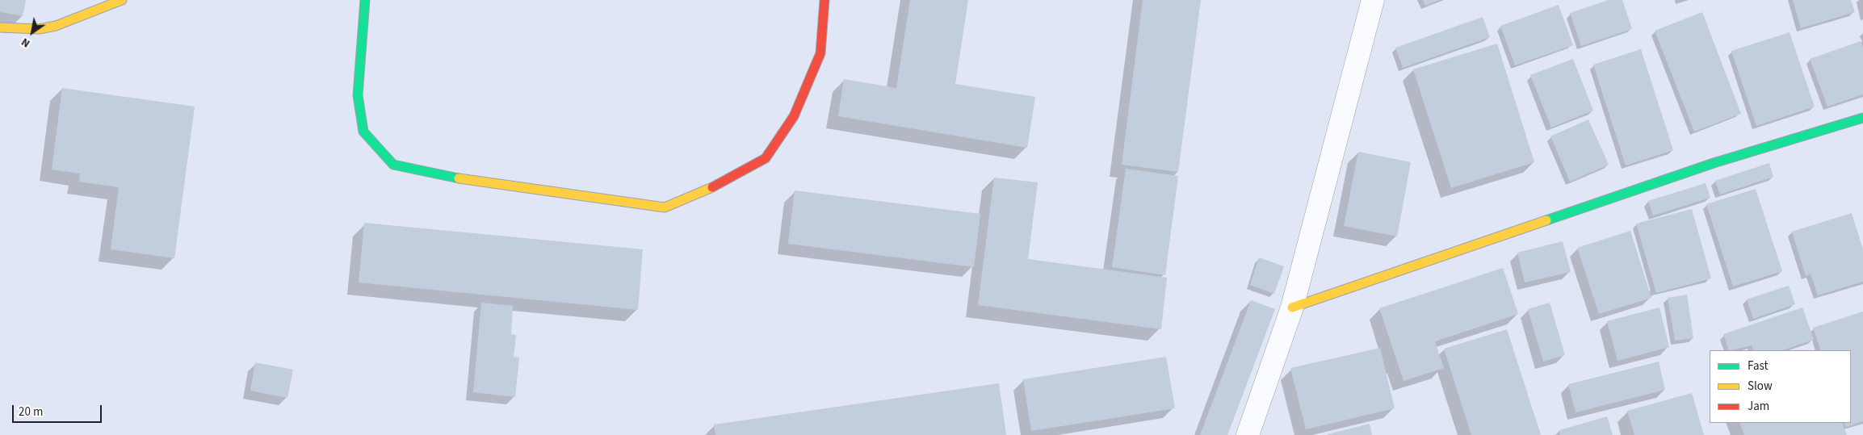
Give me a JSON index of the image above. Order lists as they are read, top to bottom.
{
  "legend": ["Fast", "Slow", "Jam"],
  "scale_bar": "20 m",
  "north": "bottom left"
}
